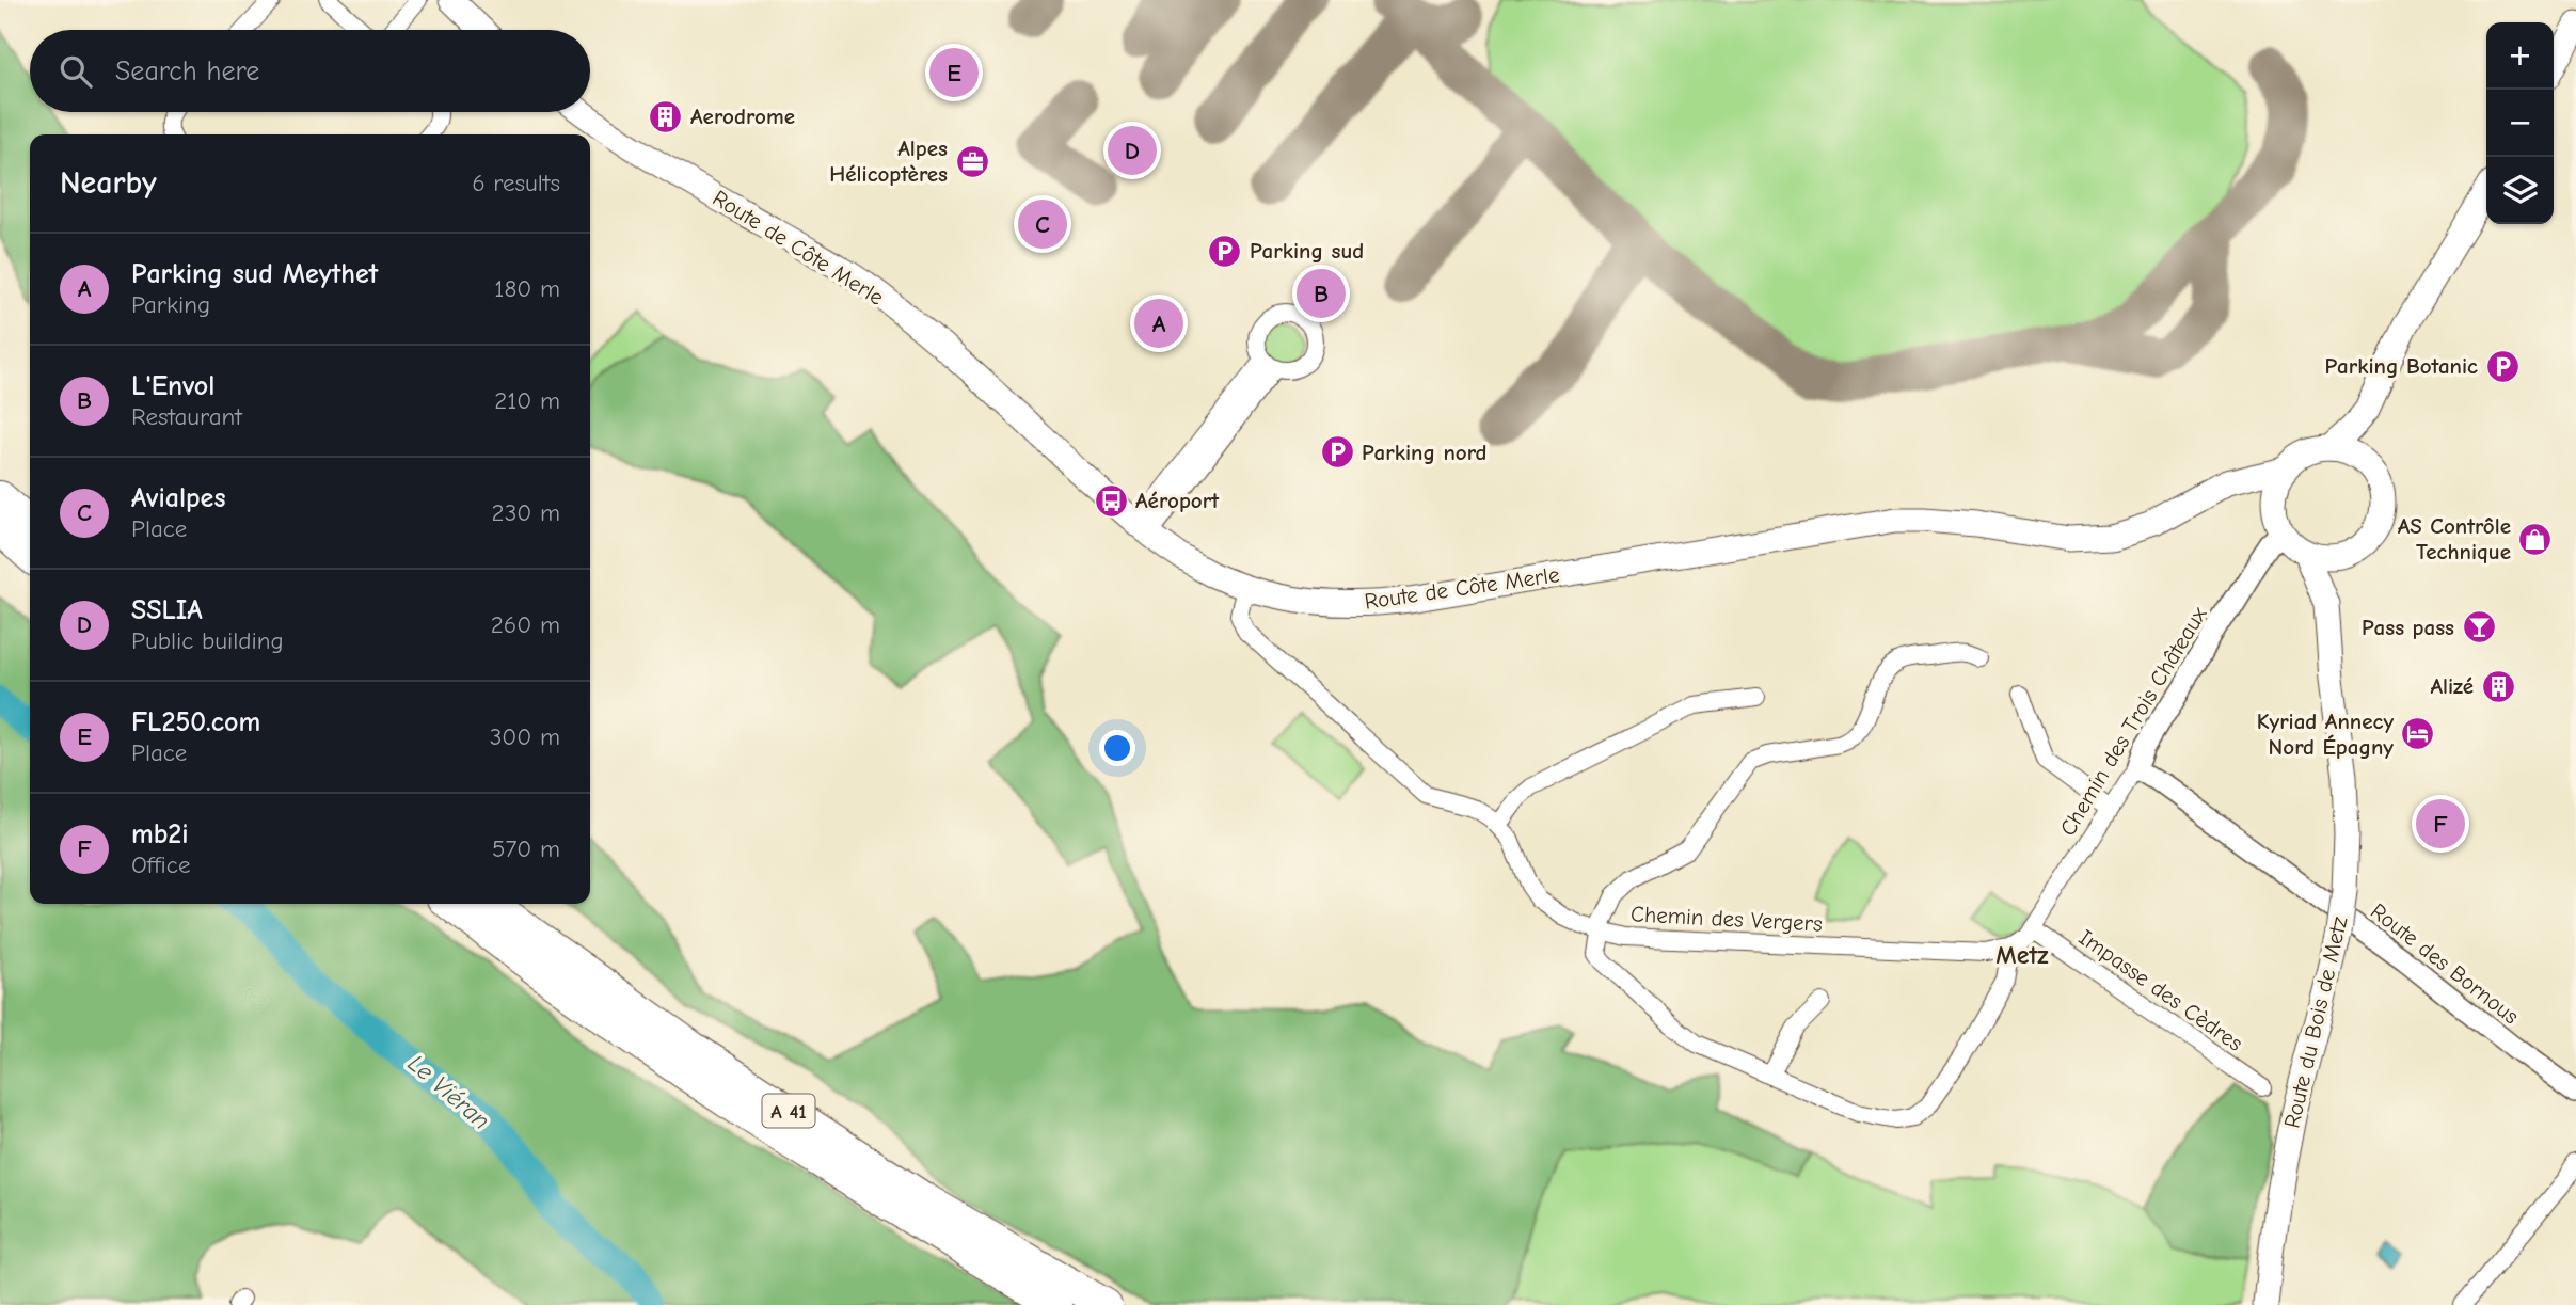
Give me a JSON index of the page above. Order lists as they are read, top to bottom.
{
  "streets": {
    "highway": ["A 41"],
    "main road": ["Route de Côte Merle", "Route du Bois de Metz"],
    "street": [
      "Chemin des Trois Châteaux",
      "Chemin des Vergers",
      "Route des Bornous",
      "Impasse des Cèdres"
    ]
  },
  "crossings": [
    ["Route de Côte Merle", "Chemin des Trois Châteaux"],
    ["Route de Côte Merle", "Route du Bois de Metz"],
    ["Chemin des Trois Châteaux", "Chemin des Vergers"],
    ["Chemin des Trois Châteaux", "Route des Bornous"],
    ["Chemin des Trois Châteaux", "Impasse des Cèdres"],
    ["Chemin des Trois Châteaux", "Route du Bois de Metz"]
  ],
  "districts": ["Metz"],
  "water": ["Le Viéran"],
  "places": {
    "building": ["Aerodrome", "Alizé"],
    "office": ["Alpes Hélicoptères"],
    "parking": ["Parking sud", "Parking Botanic", "Parking nord"],
    "bus stop": ["Aéroport"],
    "shop": ["AS Contrôle Technique"],
    "bar": ["Pass pass"],
    "hotel": ["Kyriad Annecy Nord Épagny"]
  },
  "page": {
    "map_buttons": ["+", "−"],
    "search": "Search here",
    "pins": [
      "E",
      "D",
      "C",
      "B",
      "A",
      "F"
    ],
    "heading": ["Nearby", "6 results"],
    "list": [
      {
        "mark": "A",
        "name": "Parking sud Meythet",
        "note": "Parking",
        "value": "180 m"
      },
      {
        "mark": "B",
        "name": "L'Envol",
        "note": "Restaurant",
        "value": "210 m"
      },
      {
        "mark": "C",
        "name": "Avialpes",
        "note": "Place",
        "value": "230 m"
      },
      {
        "mark": "D",
        "name": "SSLIA",
        "note": "Public building",
        "value": "260 m"
      },
      {
        "mark": "E",
        "name": "FL250.com",
        "note": "Place",
        "value": "300 m"
      },
      {
        "mark": "F",
        "name": "mb2i",
        "note": "Office",
        "value": "570 m"
      }
    ]
  }
}
